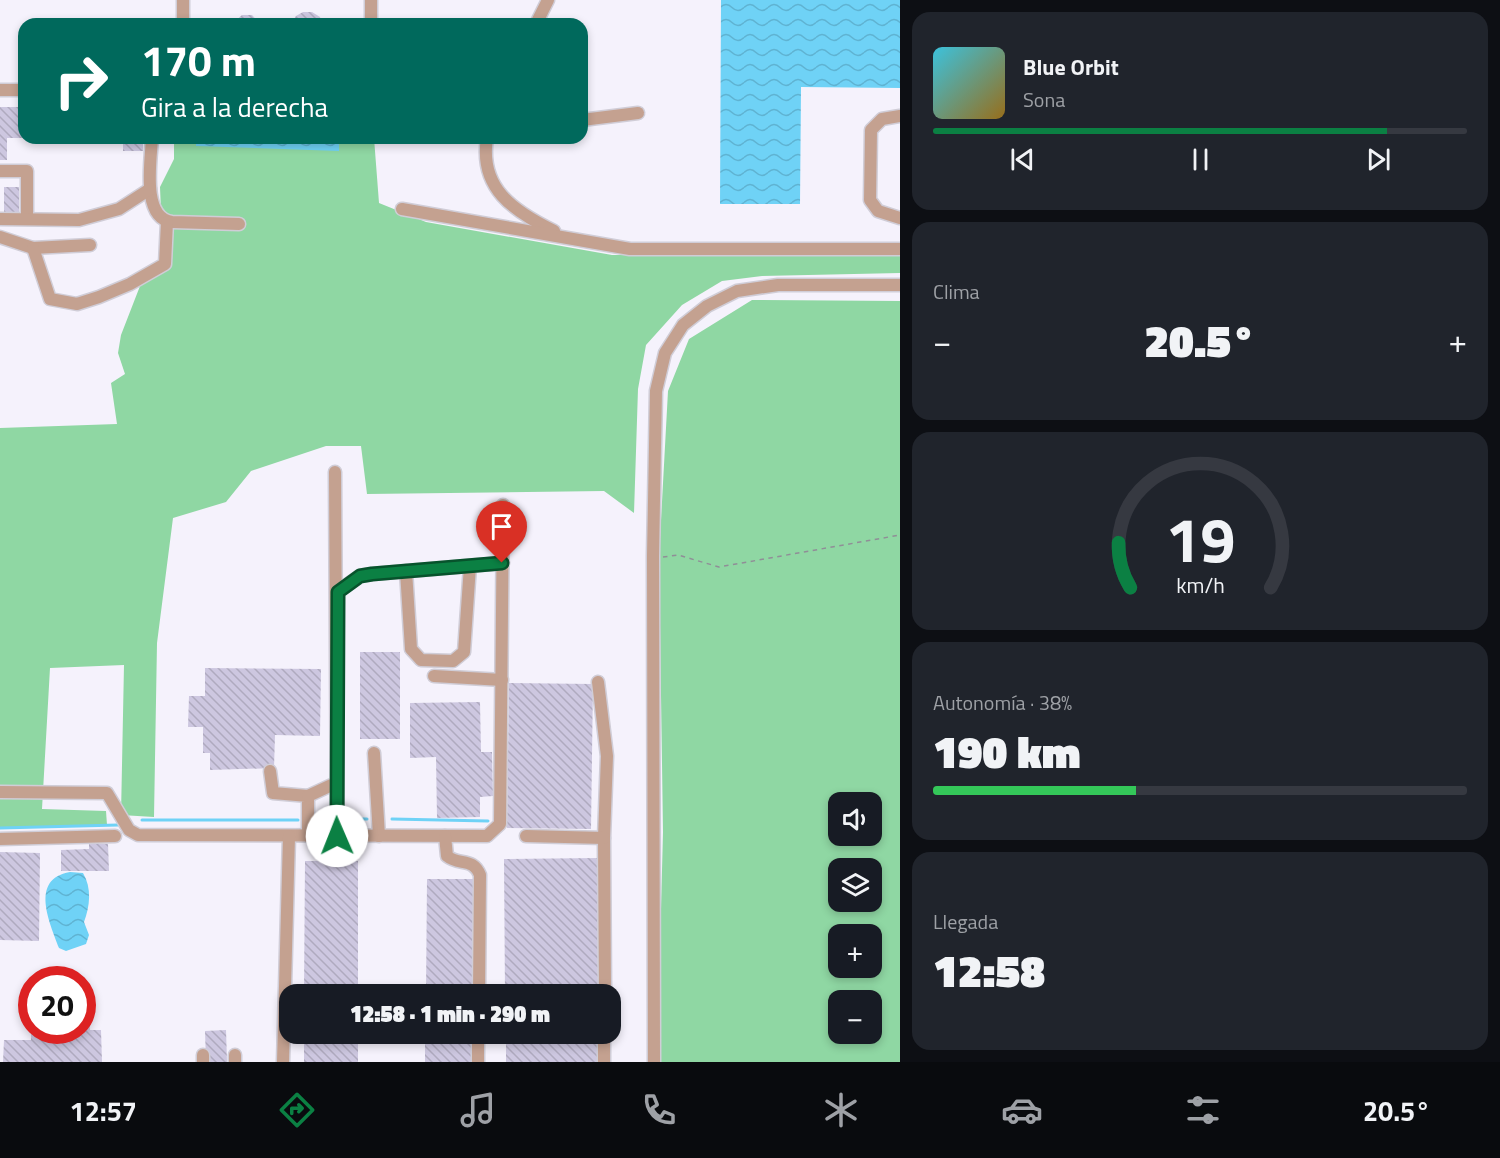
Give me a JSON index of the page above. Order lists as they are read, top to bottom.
{
  "page": {
    "turn": ["170 m", "Gira a la derecha"],
    "song": ["Blue Orbit", "Sona"],
    "tile": [
      "Clima",
      ["Autonomía · 38%", "190 km"],
      ["Llegada", "12:58"]
    ],
    "heat": ["−", "20.5°", "+"],
    "map_buttons": ["+", "−"],
    "limit": "20",
    "trip": "12:58 · 1 min · 290 m",
    "tabs": ["12:57", "20.5°"],
    "gauge": ["19", "km/h"]
  }
}
